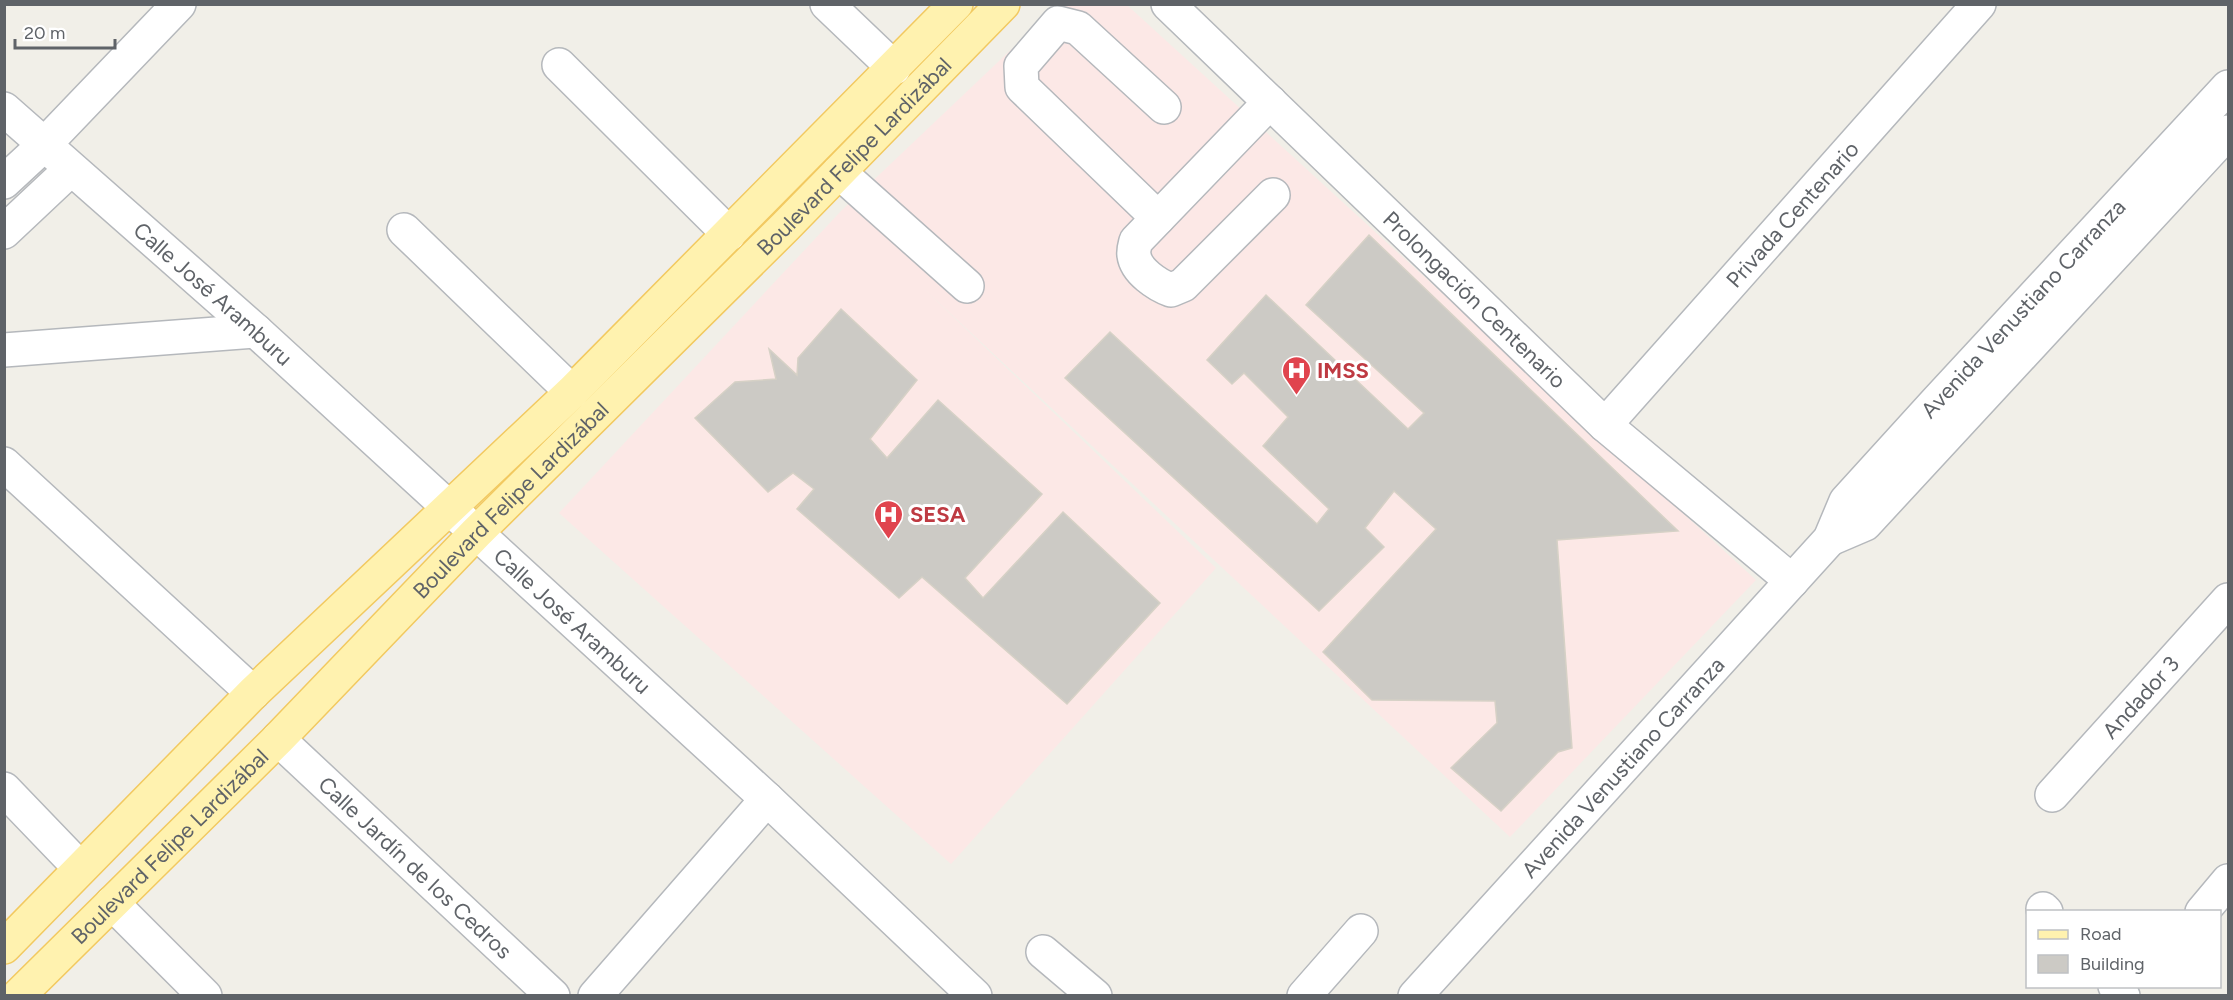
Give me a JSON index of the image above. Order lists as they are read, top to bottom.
{
  "streets": {
    "main road": ["Boulevard Felipe Lardizábal"],
    "street": [
      "Privada Centenario",
      "Calle José Aramburu",
      "Prolongación Centenario",
      "Avenida Venustiano Carranza",
      "Andador 3",
      "Calle Jardín de los Cedros"
    ]
  },
  "crossings": [
    ["Boulevard Felipe Lardizábal", "Calle José Aramburu"],
    ["Boulevard Felipe Lardizábal", "Calle Jardín de los Cedros"],
    ["Privada Centenario", "Prolongación Centenario"],
    ["Prolongación Centenario", "Avenida Venustiano Carranza"]
  ],
  "places": {
    "hospital": ["IMSS", "SESA"]
  },
  "legend": ["Road", "Building"],
  "scale_bar": "20 m"
}
